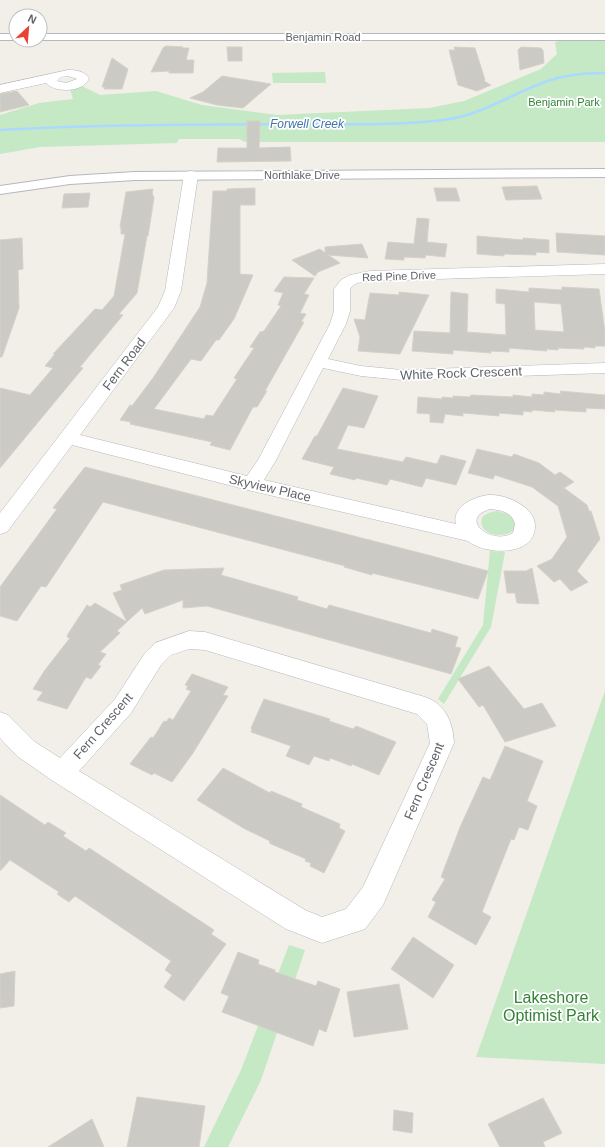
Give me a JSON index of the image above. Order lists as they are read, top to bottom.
{
  "streets": {
    "street": [
      "Benjamin Road",
      "Northlake Drive",
      "Red Pine Drive",
      "Fern Road",
      "White Rock Crescent",
      "Skyview Place",
      "Fern Crescent"
    ]
  },
  "crossings": [
    ["Northlake Drive", "Fern Road"],
    ["Red Pine Drive", "White Rock Crescent"],
    ["Red Pine Drive", "Skyview Place"],
    ["Fern Road", "Skyview Place"]
  ],
  "water": ["Forwell Creek"],
  "parks": ["Benjamin Park", "Lakeshore Optimist Park"],
  "north": "top right"
}
